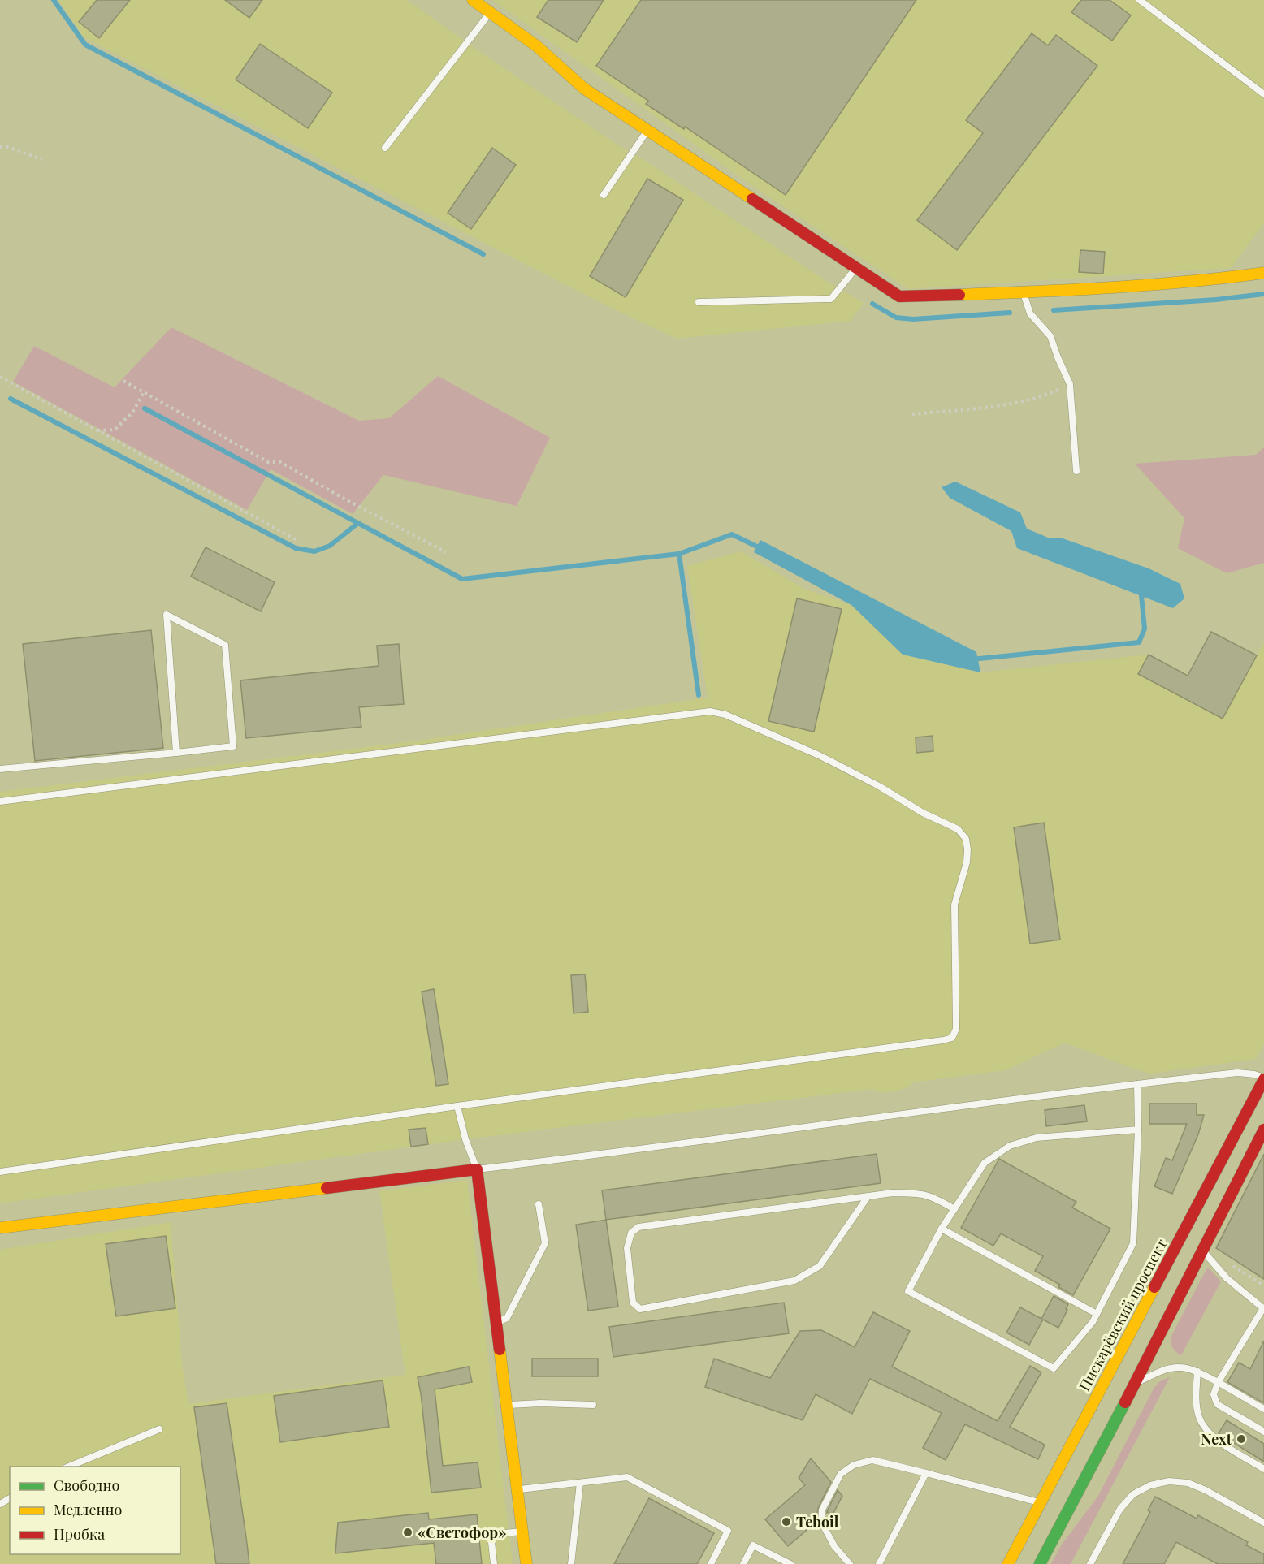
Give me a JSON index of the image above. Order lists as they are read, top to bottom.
{
  "streets": {
    "street": ["Пискарёвский проспект"]
  },
  "places": ["Next", "Teboil", "«Светофор»"],
  "legend": ["Свободно", "Медленно", "Пробка"]
}
